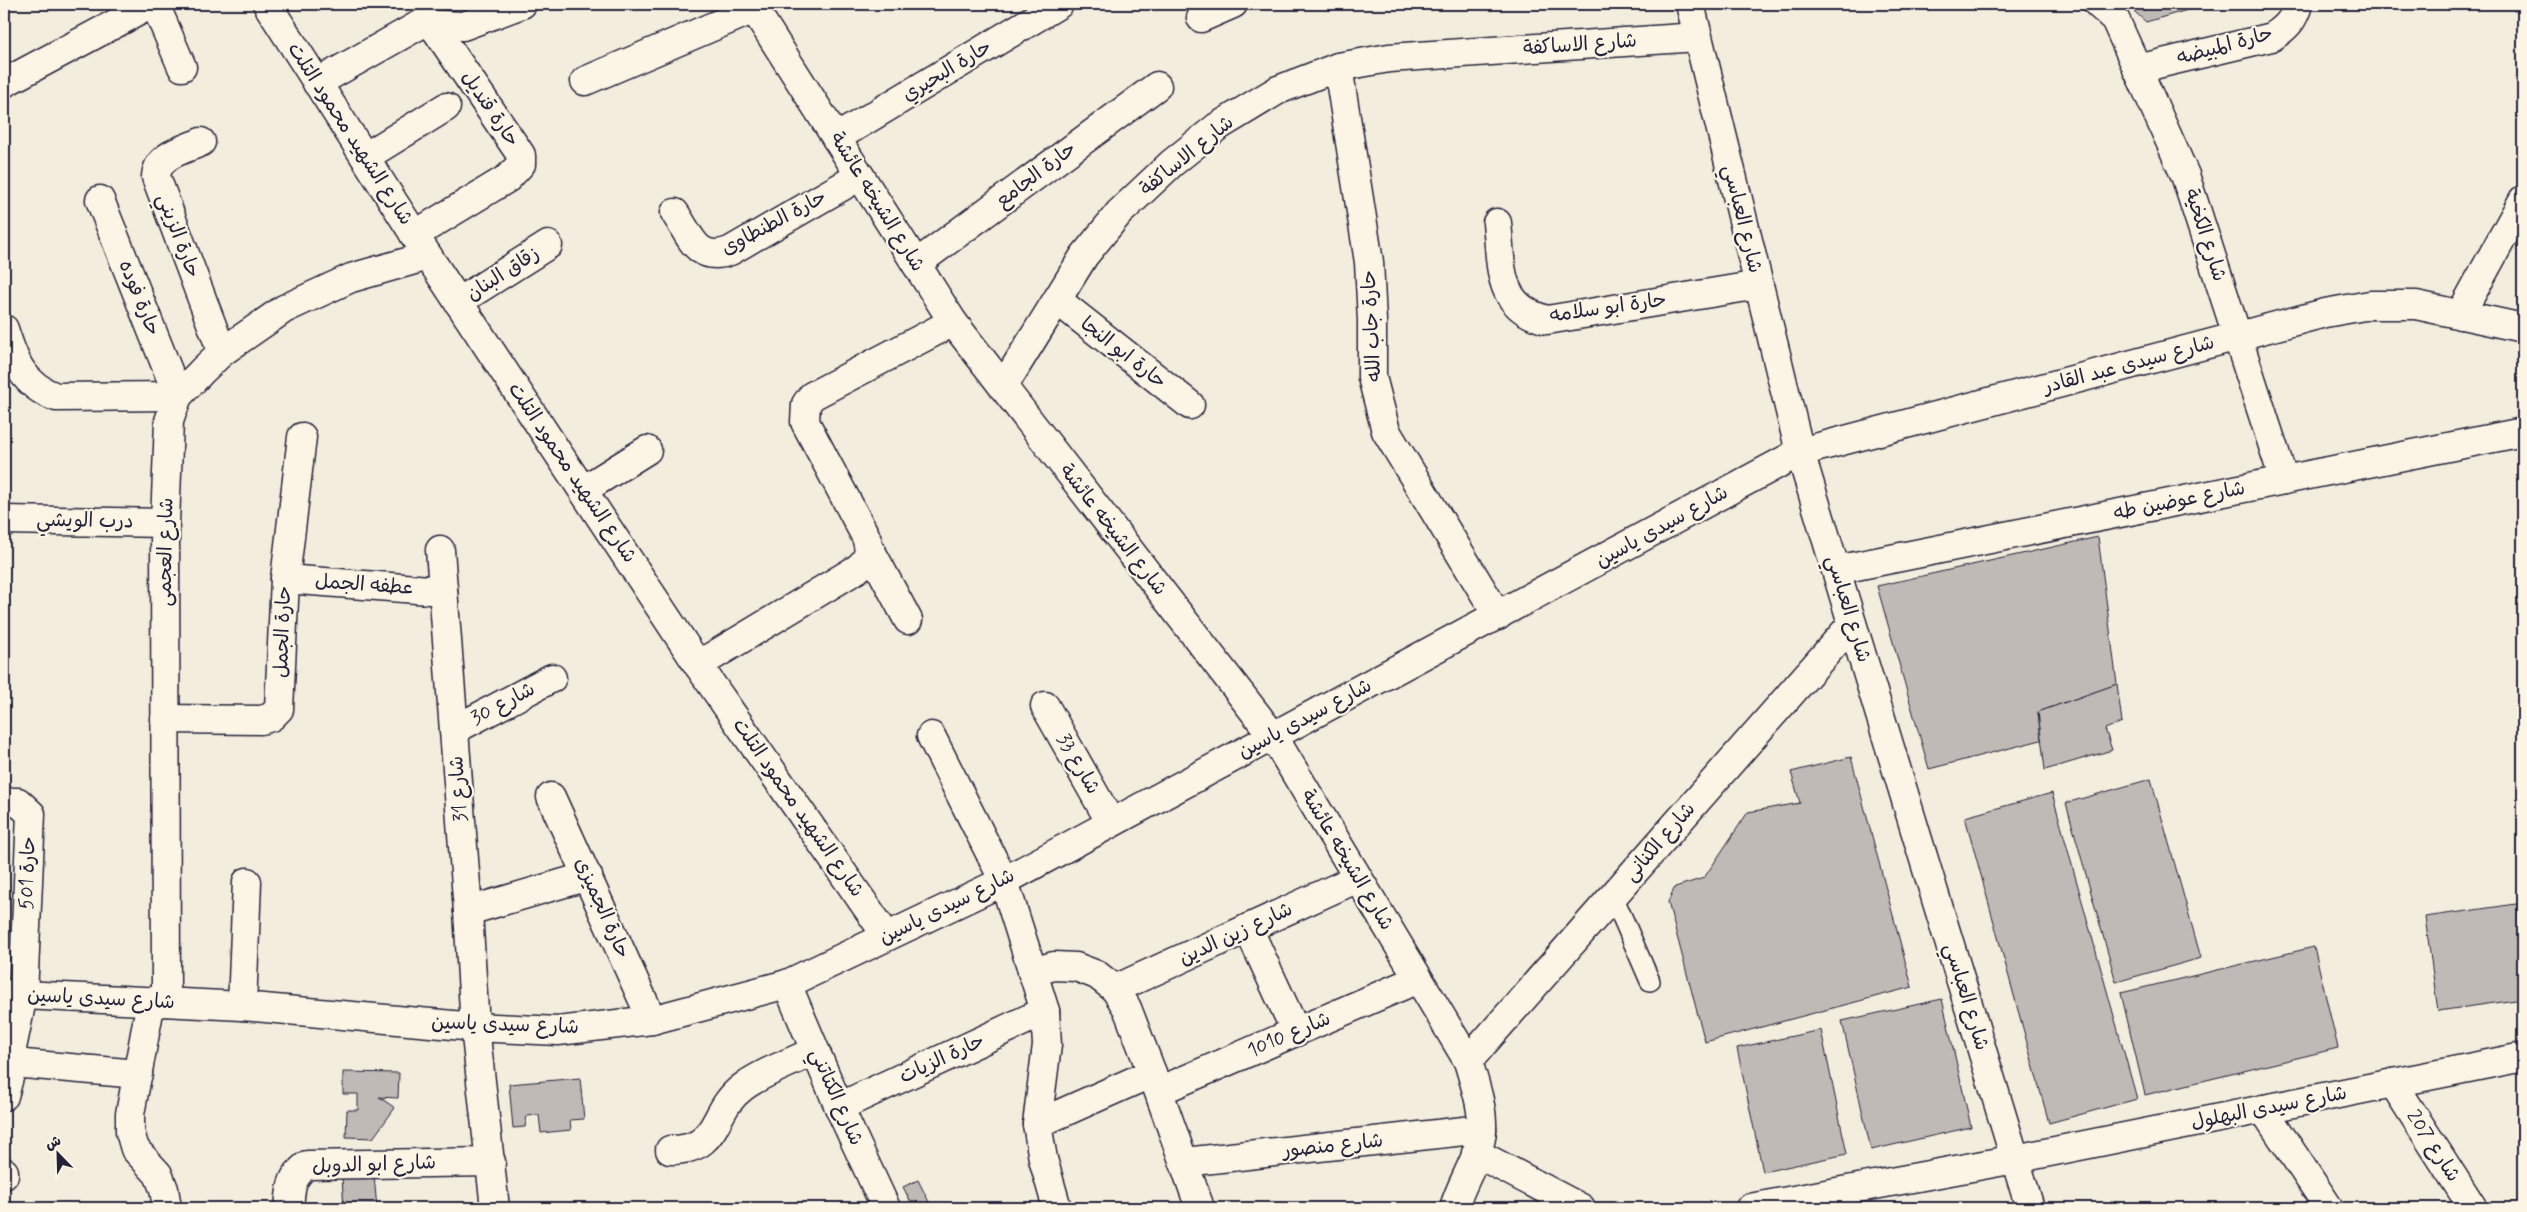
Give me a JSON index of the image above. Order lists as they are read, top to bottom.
{
  "streets": {
    "street": [
      "شارع الاساكفة",
      "حارة المبيضه",
      "حارة البحيري",
      "حارة قنديل",
      "شارع الشهيد محمود التلت",
      "حارة الجامع",
      "شارع الشيخه عائشة",
      "شارع العباسي",
      "حارة الطنطاوى",
      "شارع الكخية",
      "حارة الزيني",
      "زقاق البنان",
      "حارة فوده",
      "حارة ابو سلامه",
      "حارة جاب الله",
      "حارة ابو النجا",
      "شارع سيدى عبد القادر",
      "شارع عوضين طه",
      "درب الويشي",
      "شارع سيدى ياسين",
      "شارع العجمى",
      "عطفه الجمل",
      "حارة الجمل",
      "شارع 30",
      "شارع 33",
      "شارع 31",
      "شارع الكنانى",
      "حارة 501",
      "حارة الجميزى",
      "شارع زين الدين",
      "شارع 1010",
      "حارة الزيات",
      "شارع الكتاتني",
      "شارع سيدى البهلول",
      "شارع منصور",
      "شارع 207",
      "شارع ابو الدوبل"
    ]
  },
  "crossings": [
    ["شارع الاساكفة", "شارع الشيخه عائشة"],
    ["شارع الاساكفة", "شارع العباسي"],
    ["شارع الاساكفة", "حارة جاب الله"],
    ["شارع الاساكفة", "حارة ابو النجا"],
    ["حارة المبيضه", "شارع الكخية"],
    ["حارة البحيري", "شارع الشيخه عائشة"],
    ["حارة قنديل", "شارع الشهيد محمود التلت"],
    ["حارة قنديل", "شارع العجمى"],
    ["شارع الشهيد محمود التلت", "زقاق البنان"],
    ["شارع الشهيد محمود التلت", "شارع سيدى ياسين"],
    ["شارع الشهيد محمود التلت", "شارع العجمى"],
    ["حارة الجامع", "شارع الشيخه عائشة"],
    ["شارع الشيخه عائشة", "حارة الطنطاوى"],
    ["شارع الشيخه عائشة", "شارع سيدى ياسين"],
    ["شارع الشيخه عائشة", "شارع الكنانى"],
    ["شارع الشيخه عائشة", "شارع زين الدين"],
    ["شارع الشيخه عائشة", "شارع 1010"],
    ["شارع الشيخه عائشة", "شارع منصور"],
    ["شارع العباسي", "حارة ابو سلامه"],
    ["شارع العباسي", "شارع سيدى عبد القادر"],
    ["شارع العباسي", "شارع عوضين طه"],
    ["شارع العباسي", "شارع سيدى ياسين"],
    ["شارع العباسي", "شارع الكنانى"],
    ["شارع العباسي", "شارع سيدى البهلول"],
    ["شارع الكخية", "شارع سيدى عبد القادر"],
    ["شارع الكخية", "شارع عوضين طه"],
    ["حارة الزيني", "شارع العجمى"],
    ["حارة فوده", "شارع العجمى"],
    ["حارة جاب الله", "شارع سيدى ياسين"],
    ["شارع سيدى عبد القادر", "شارع سيدى ياسين"],
    ["درب الويشي", "شارع العجمى"],
    ["شارع سيدى ياسين", "شارع العجمى"],
    ["شارع سيدى ياسين", "شارع 33"],
    ["شارع سيدى ياسين", "شارع 31"],
    ["شارع سيدى ياسين", "حارة 501"],
    ["شارع سيدى ياسين", "حارة الجميزى"],
    ["شارع سيدى ياسين", "شارع الكتاتني"],
    ["شارع العجمى", "حارة الجمل"],
    ["عطفه الجمل", "حارة الجمل"],
    ["عطفه الجمل", "شارع 31"],
    ["شارع 30", "شارع 31"],
    ["شارع 31", "شارع ابو الدوبل"],
    ["حارة الزيات", "شارع الكتاتني"],
    ["شارع سيدى البهلول", "شارع 207"]
  ],
  "north": "top left"
}
